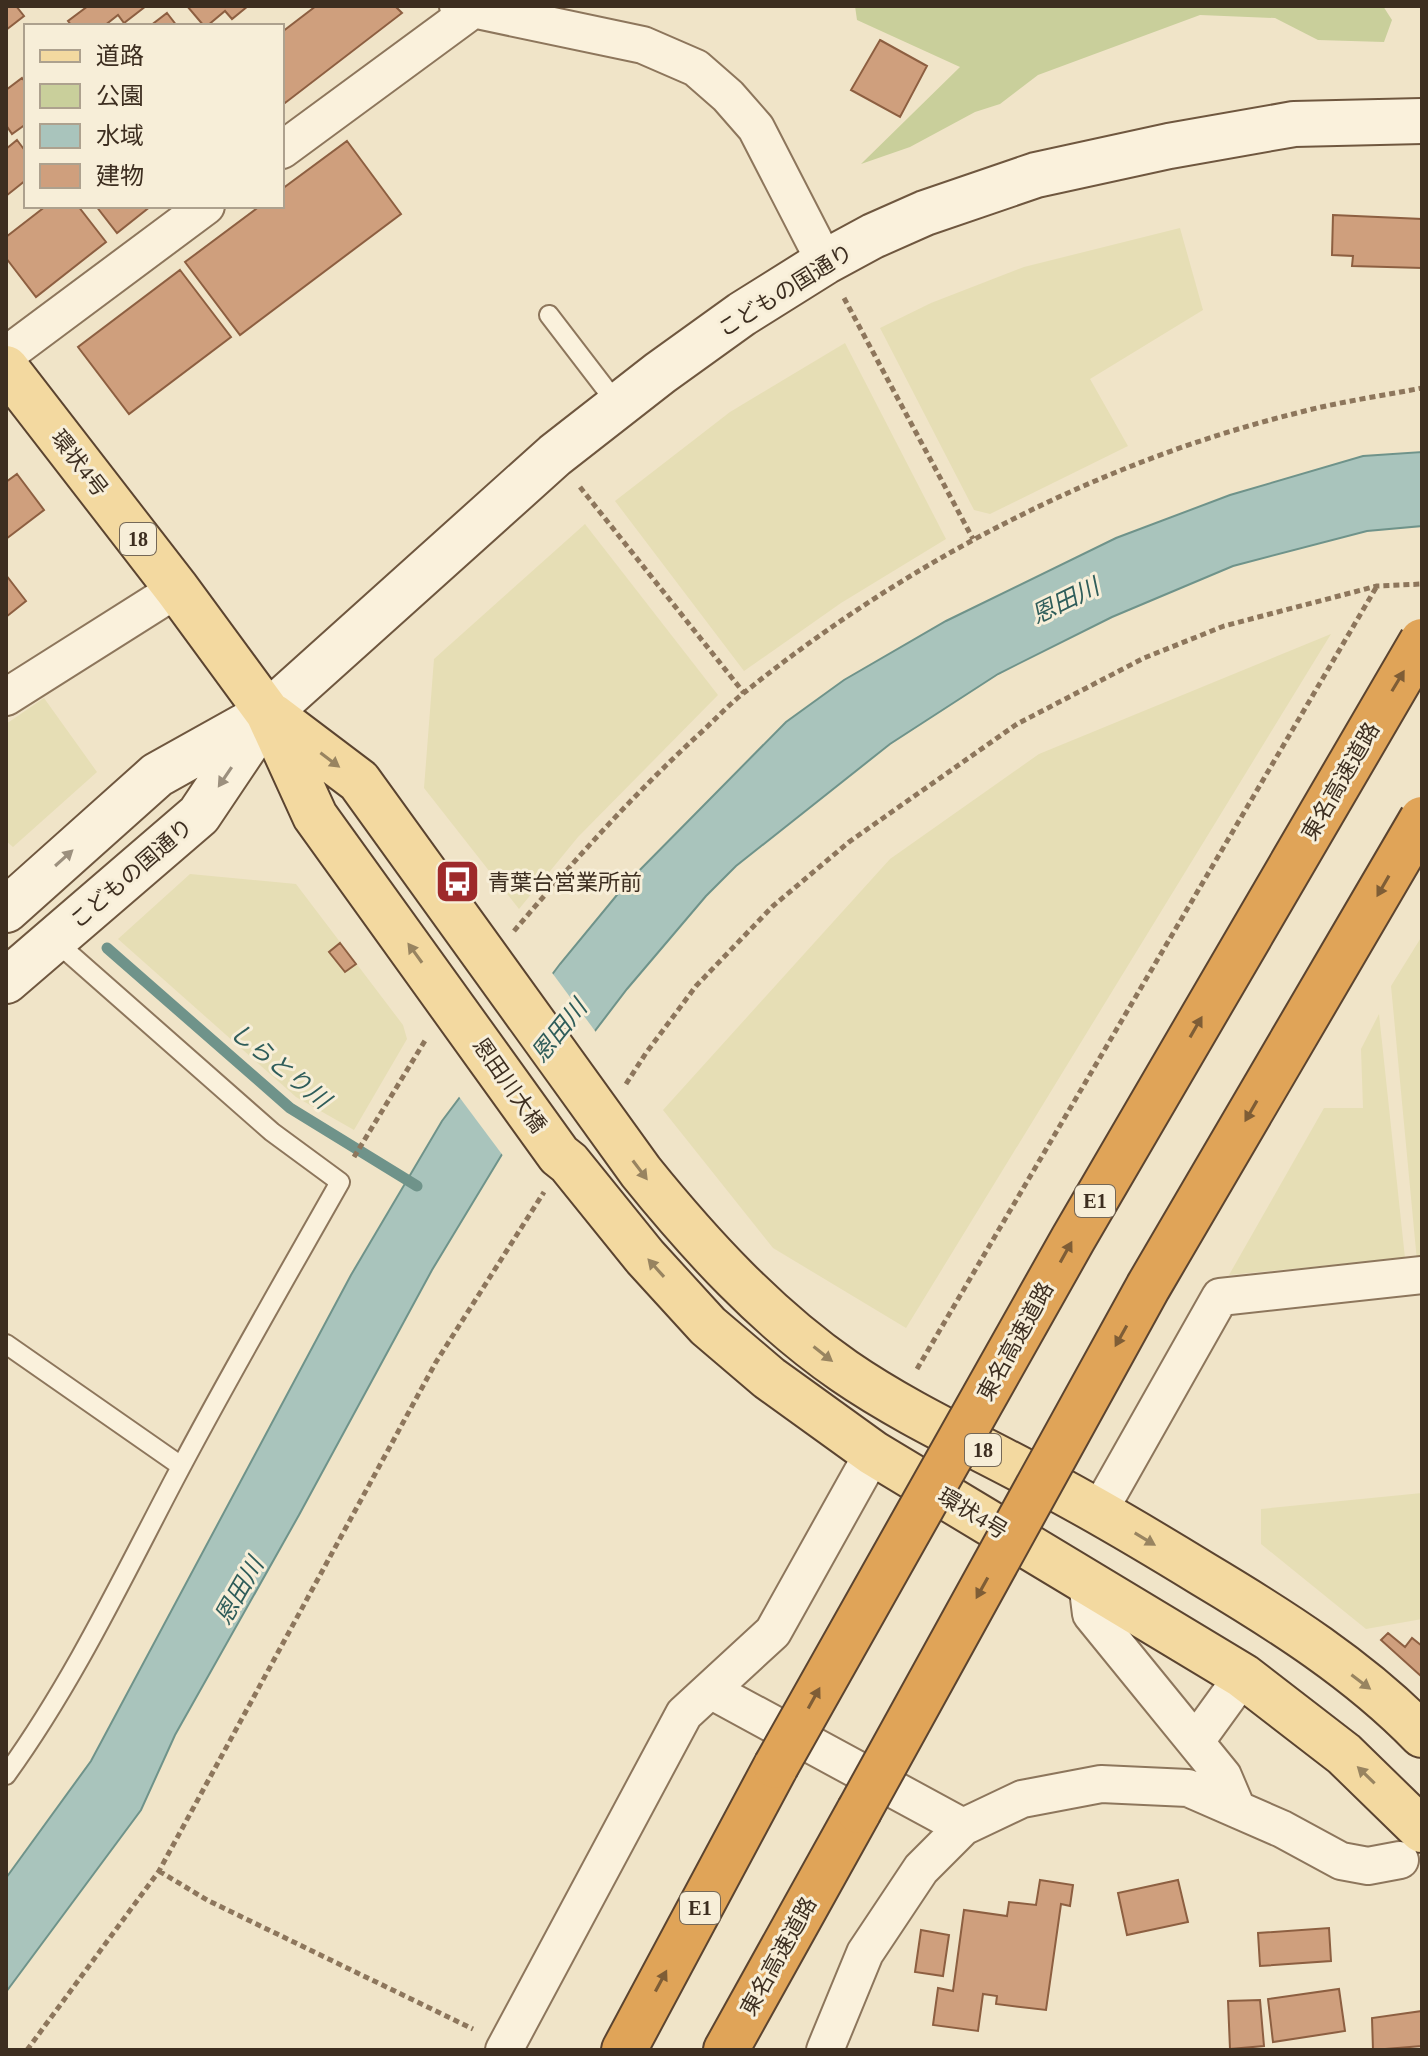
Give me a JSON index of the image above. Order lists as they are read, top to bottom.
{
  "streets": {
    "highway": ["東名高速道路", "E1"],
    "main road": [
      "こどもの国通り",
      "環状4号",
      "18",
      "恩田川大橋"
    ]
  },
  "crossings": [
    ["こどもの国通り", "環状4号"],
    ["環状4号", "18"],
    ["環状4号", "恩田川大橋"]
  ],
  "water": ["恩田川", "しらとり川"],
  "places": {
    "bus stop": ["青葉台営業所前"]
  },
  "legend": [
    "道路",
    "公園",
    "水域",
    "建物"
  ]
}
